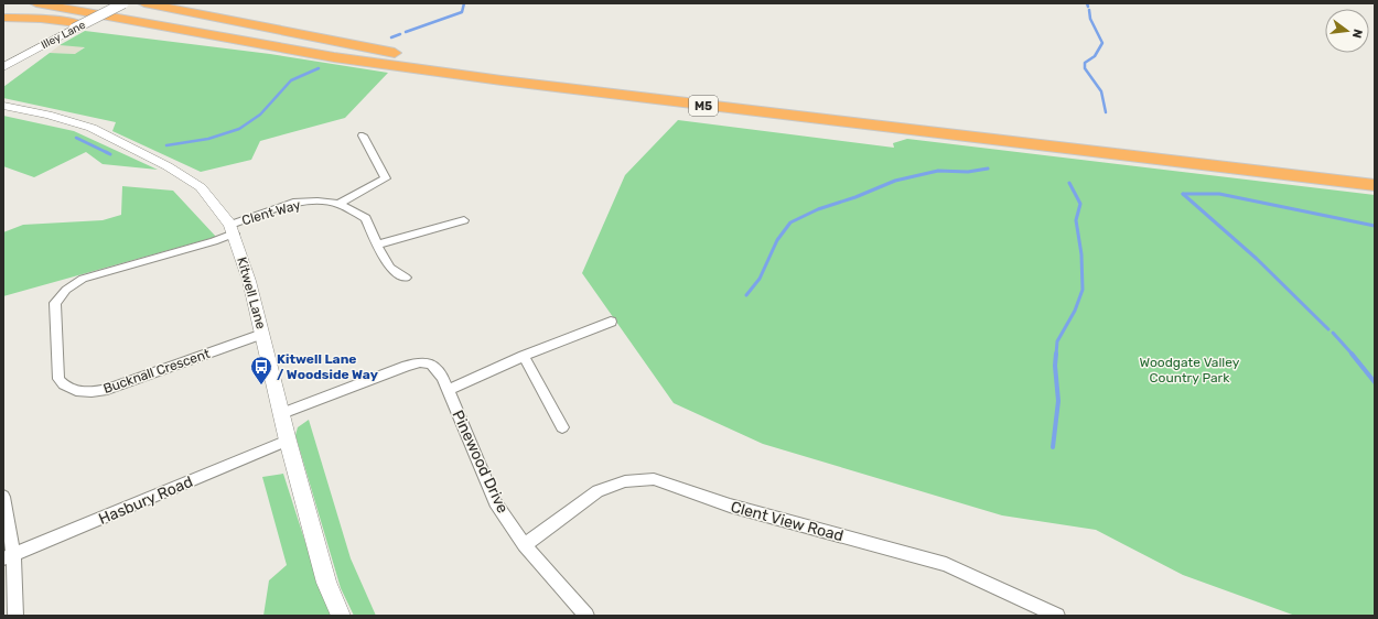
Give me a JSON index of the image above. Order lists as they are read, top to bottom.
{
  "streets": {
    "highway": ["M5"],
    "street": [
      "Illey Lane",
      "Clent Way",
      "Kitwell Lane",
      "Bucknall Crescent",
      "Pinewood Drive",
      "Hasbury Road",
      "Clent View Road"
    ]
  },
  "crossings": [
    ["Clent Way", "Kitwell Lane"],
    ["Clent Way", "Bucknall Crescent"],
    ["Kitwell Lane", "Bucknall Crescent"],
    ["Kitwell Lane", "Pinewood Drive"],
    ["Kitwell Lane", "Hasbury Road"],
    ["Pinewood Drive", "Clent View Road"]
  ],
  "parks": ["Woodgate Valley Country Park"],
  "places": {
    "bus stop": ["Kitwell Lane / Woodside Way"]
  },
  "north": "right"
}
